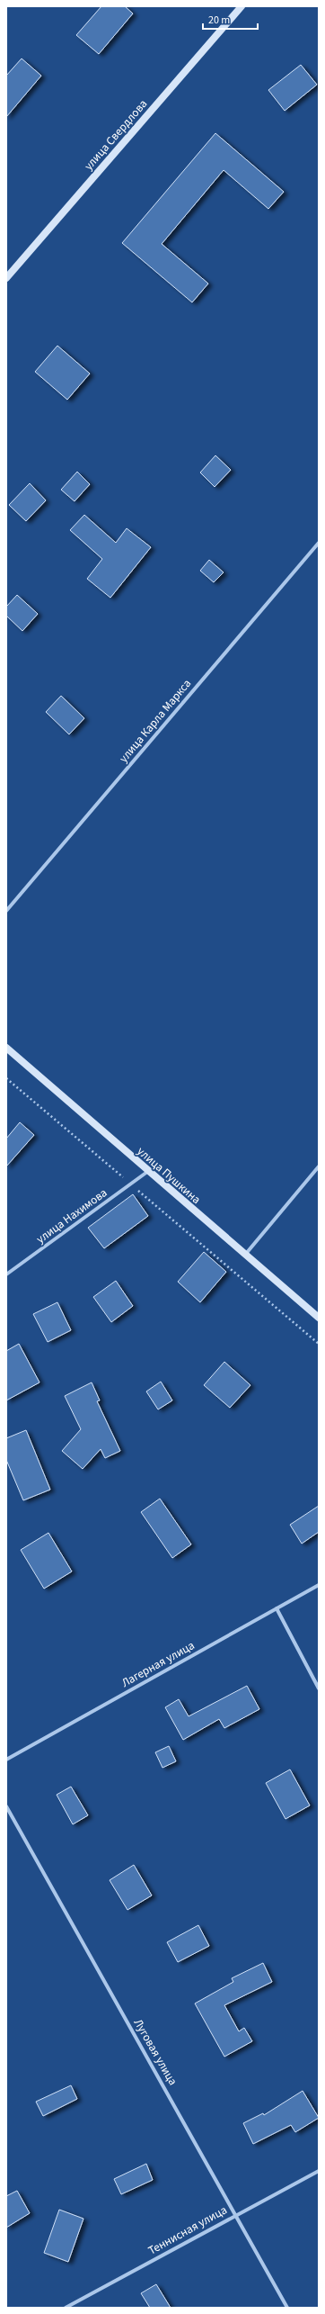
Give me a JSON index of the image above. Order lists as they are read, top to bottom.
{
  "streets": {
    "main road": ["улица Свердлова", "улица Пушкина"],
    "street": [
      "улица Карла Маркса",
      "улица Нахимова",
      "Лагерная улица",
      "Луговая улица",
      "Теннисная улица"
    ]
  },
  "crossings": [
    ["улица Пушкина", "улица Нахимова"],
    ["Луговая улица", "Теннисная улица"]
  ],
  "scale_bar": "20 m"
}
